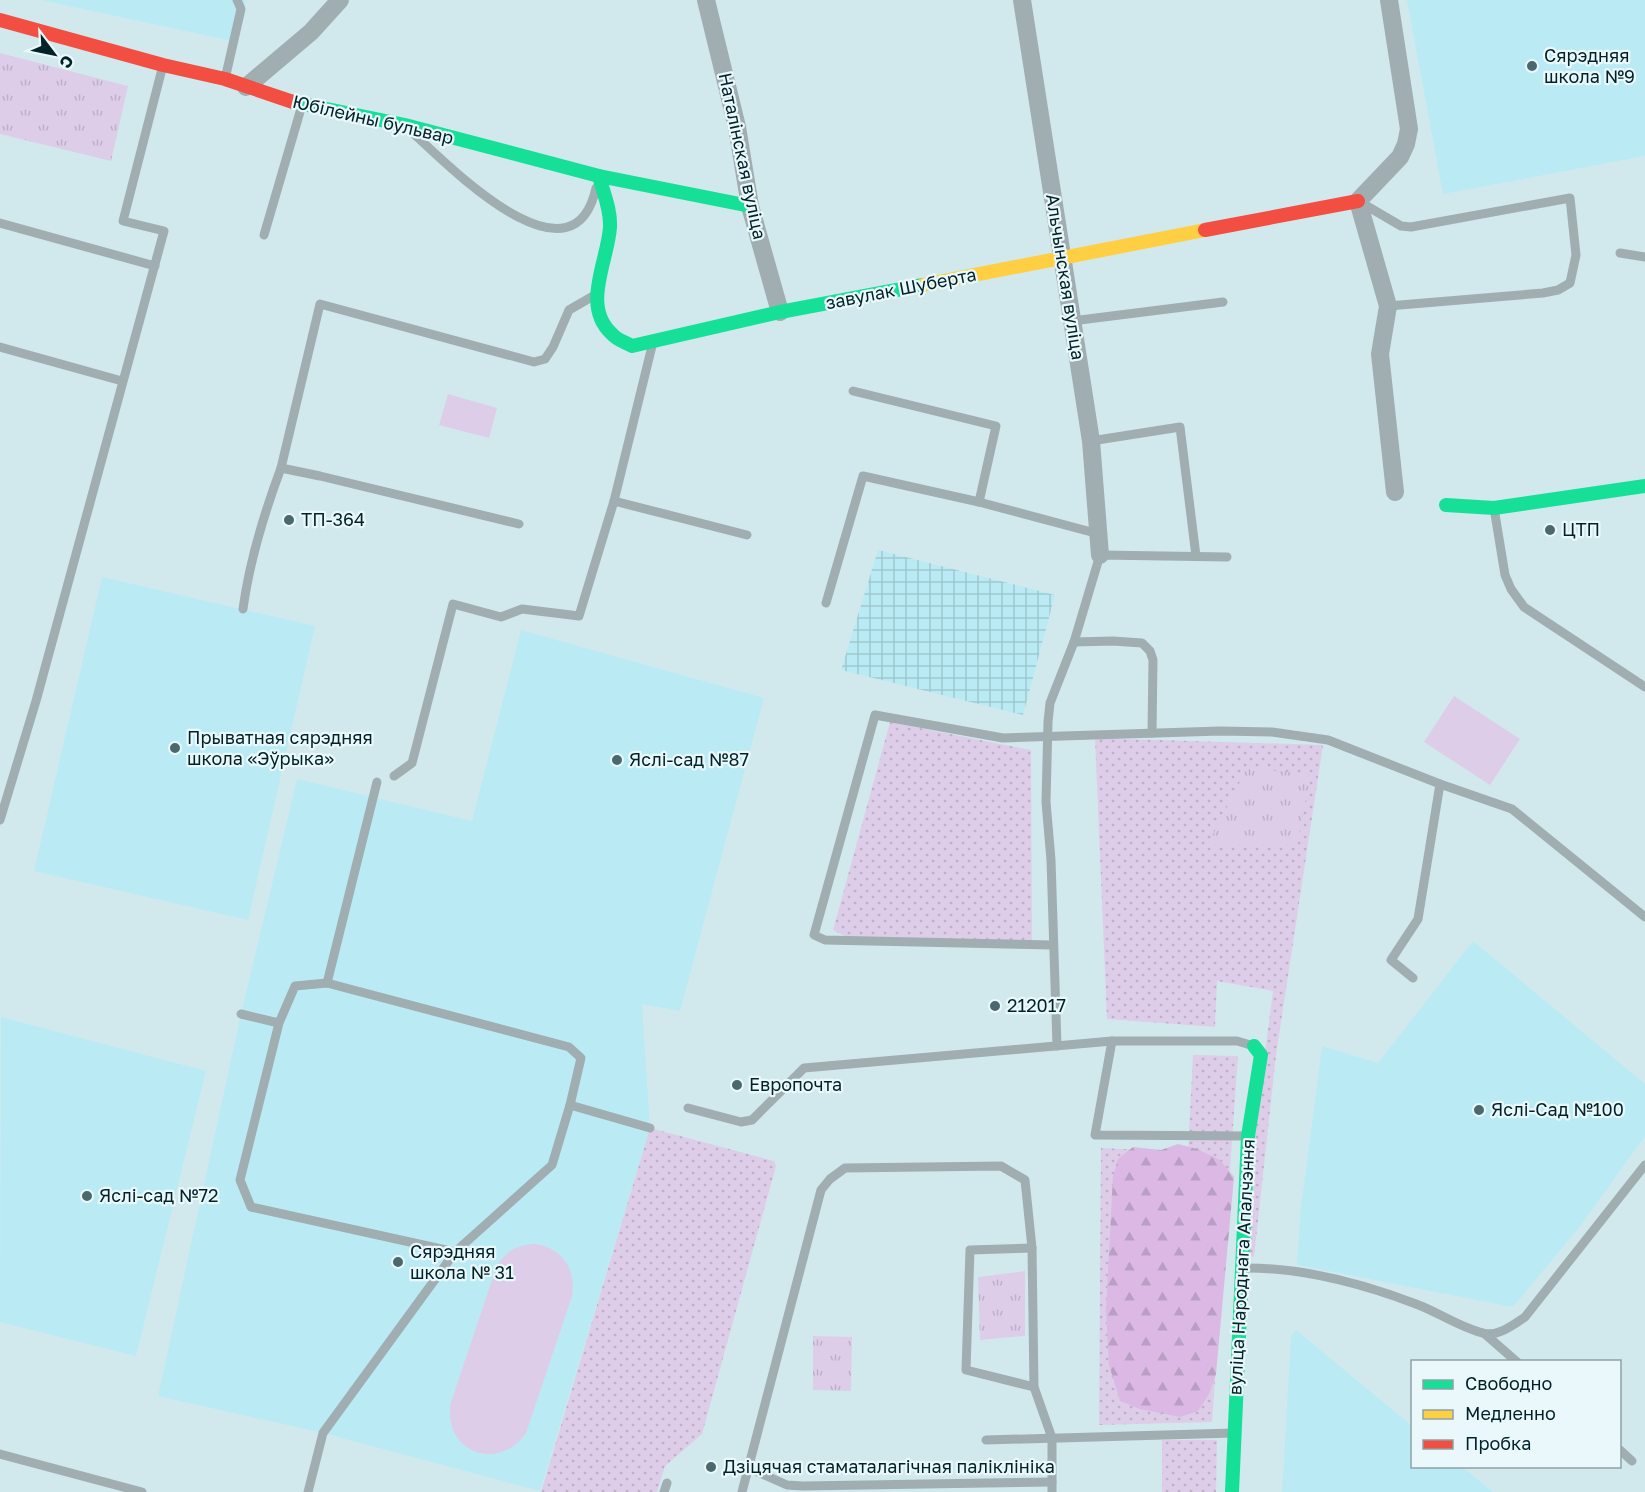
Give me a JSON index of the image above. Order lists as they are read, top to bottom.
{
  "streets": {
    "street": [
      "Юбілейны бульвар",
      "Наталінская вуліца",
      "Альчынская вуліца",
      "завулак Шуберта",
      "вуліца Народнага Апалчэння"
    ]
  },
  "crossings": [
    ["Юбілейны бульвар", "Наталінская вуліца"],
    ["Юбілейны бульвар", "завулак Шуберта"],
    ["Наталінская вуліца", "завулак Шуберта"],
    ["Альчынская вуліца", "завулак Шуберта"]
  ],
  "places": [
    "Сярэдняя школа №9",
    "ТП-364",
    "ЦТП",
    "Прыватная сярэдняя школа «Эўрыка»",
    "Яслі-сад №87",
    "212017",
    "Европочта",
    "Яслі-Сад №100",
    "Яслі-сад №72",
    "Сярэдняя школа № 31",
    "Дзіцячая стаматалагічная паліклініка"
  ],
  "legend": ["Свободно", "Медленно", "Пробка"],
  "north": "bottom right"
}
